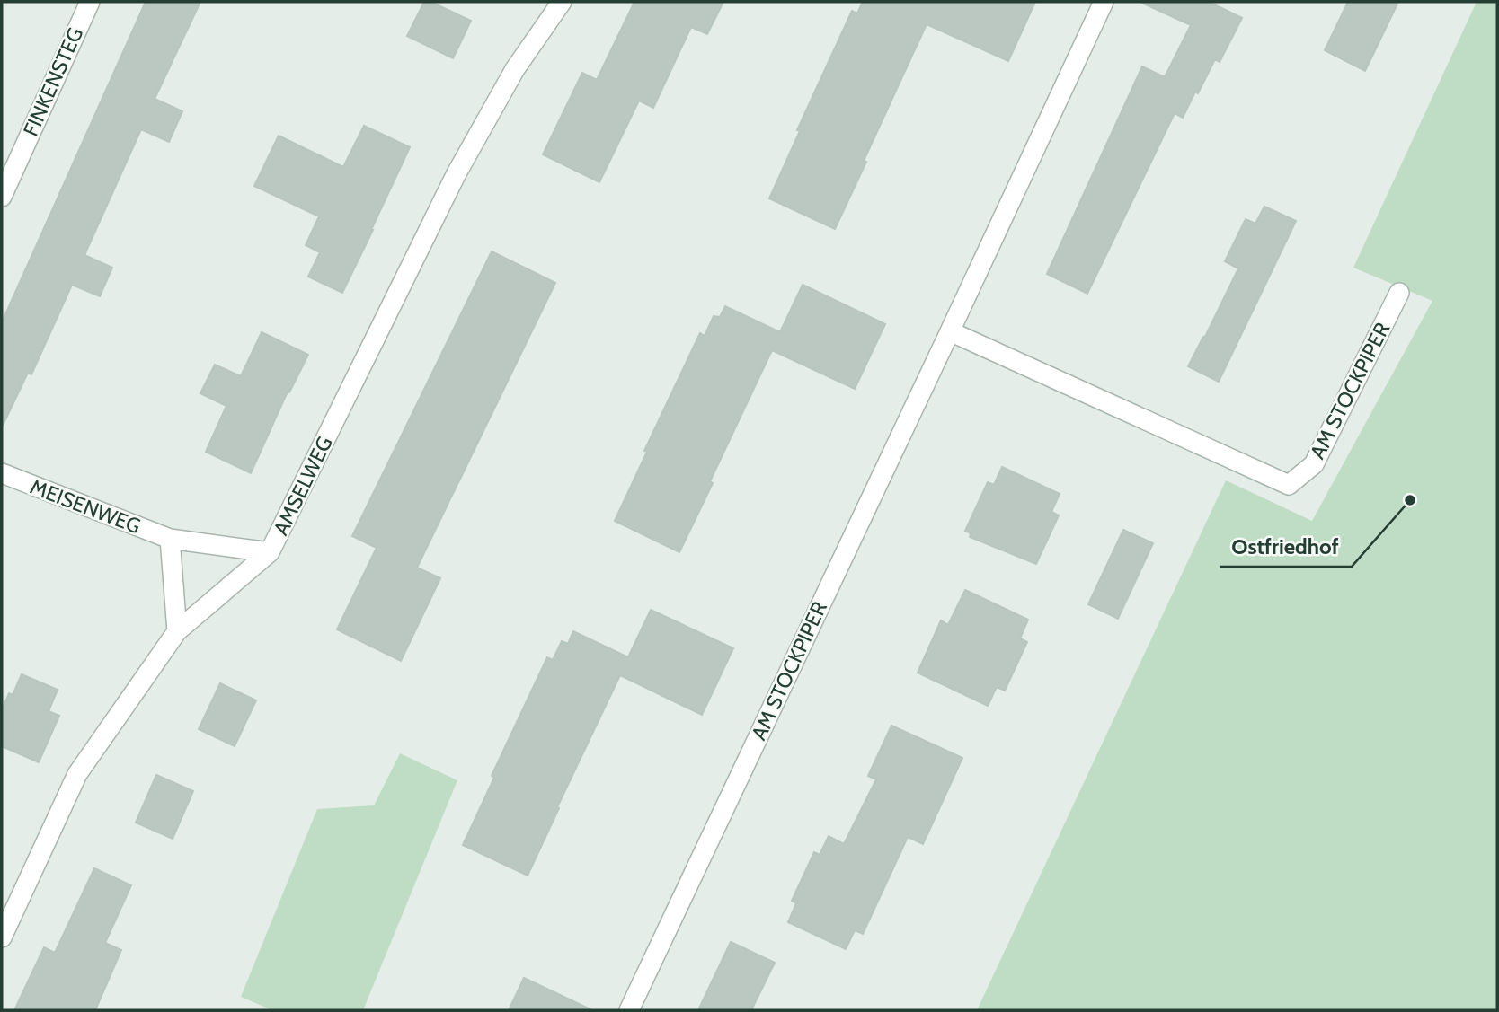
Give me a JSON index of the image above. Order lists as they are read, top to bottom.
{
  "streets": {
    "street": [
      "FINKENSTEG",
      "AM STOCKPIPER",
      "AMSELWEG",
      "MEISENWEG"
    ]
  },
  "crossings": [
    ["AMSELWEG", "MEISENWEG"]
  ],
  "places": ["Ostfriedhof"]
}
